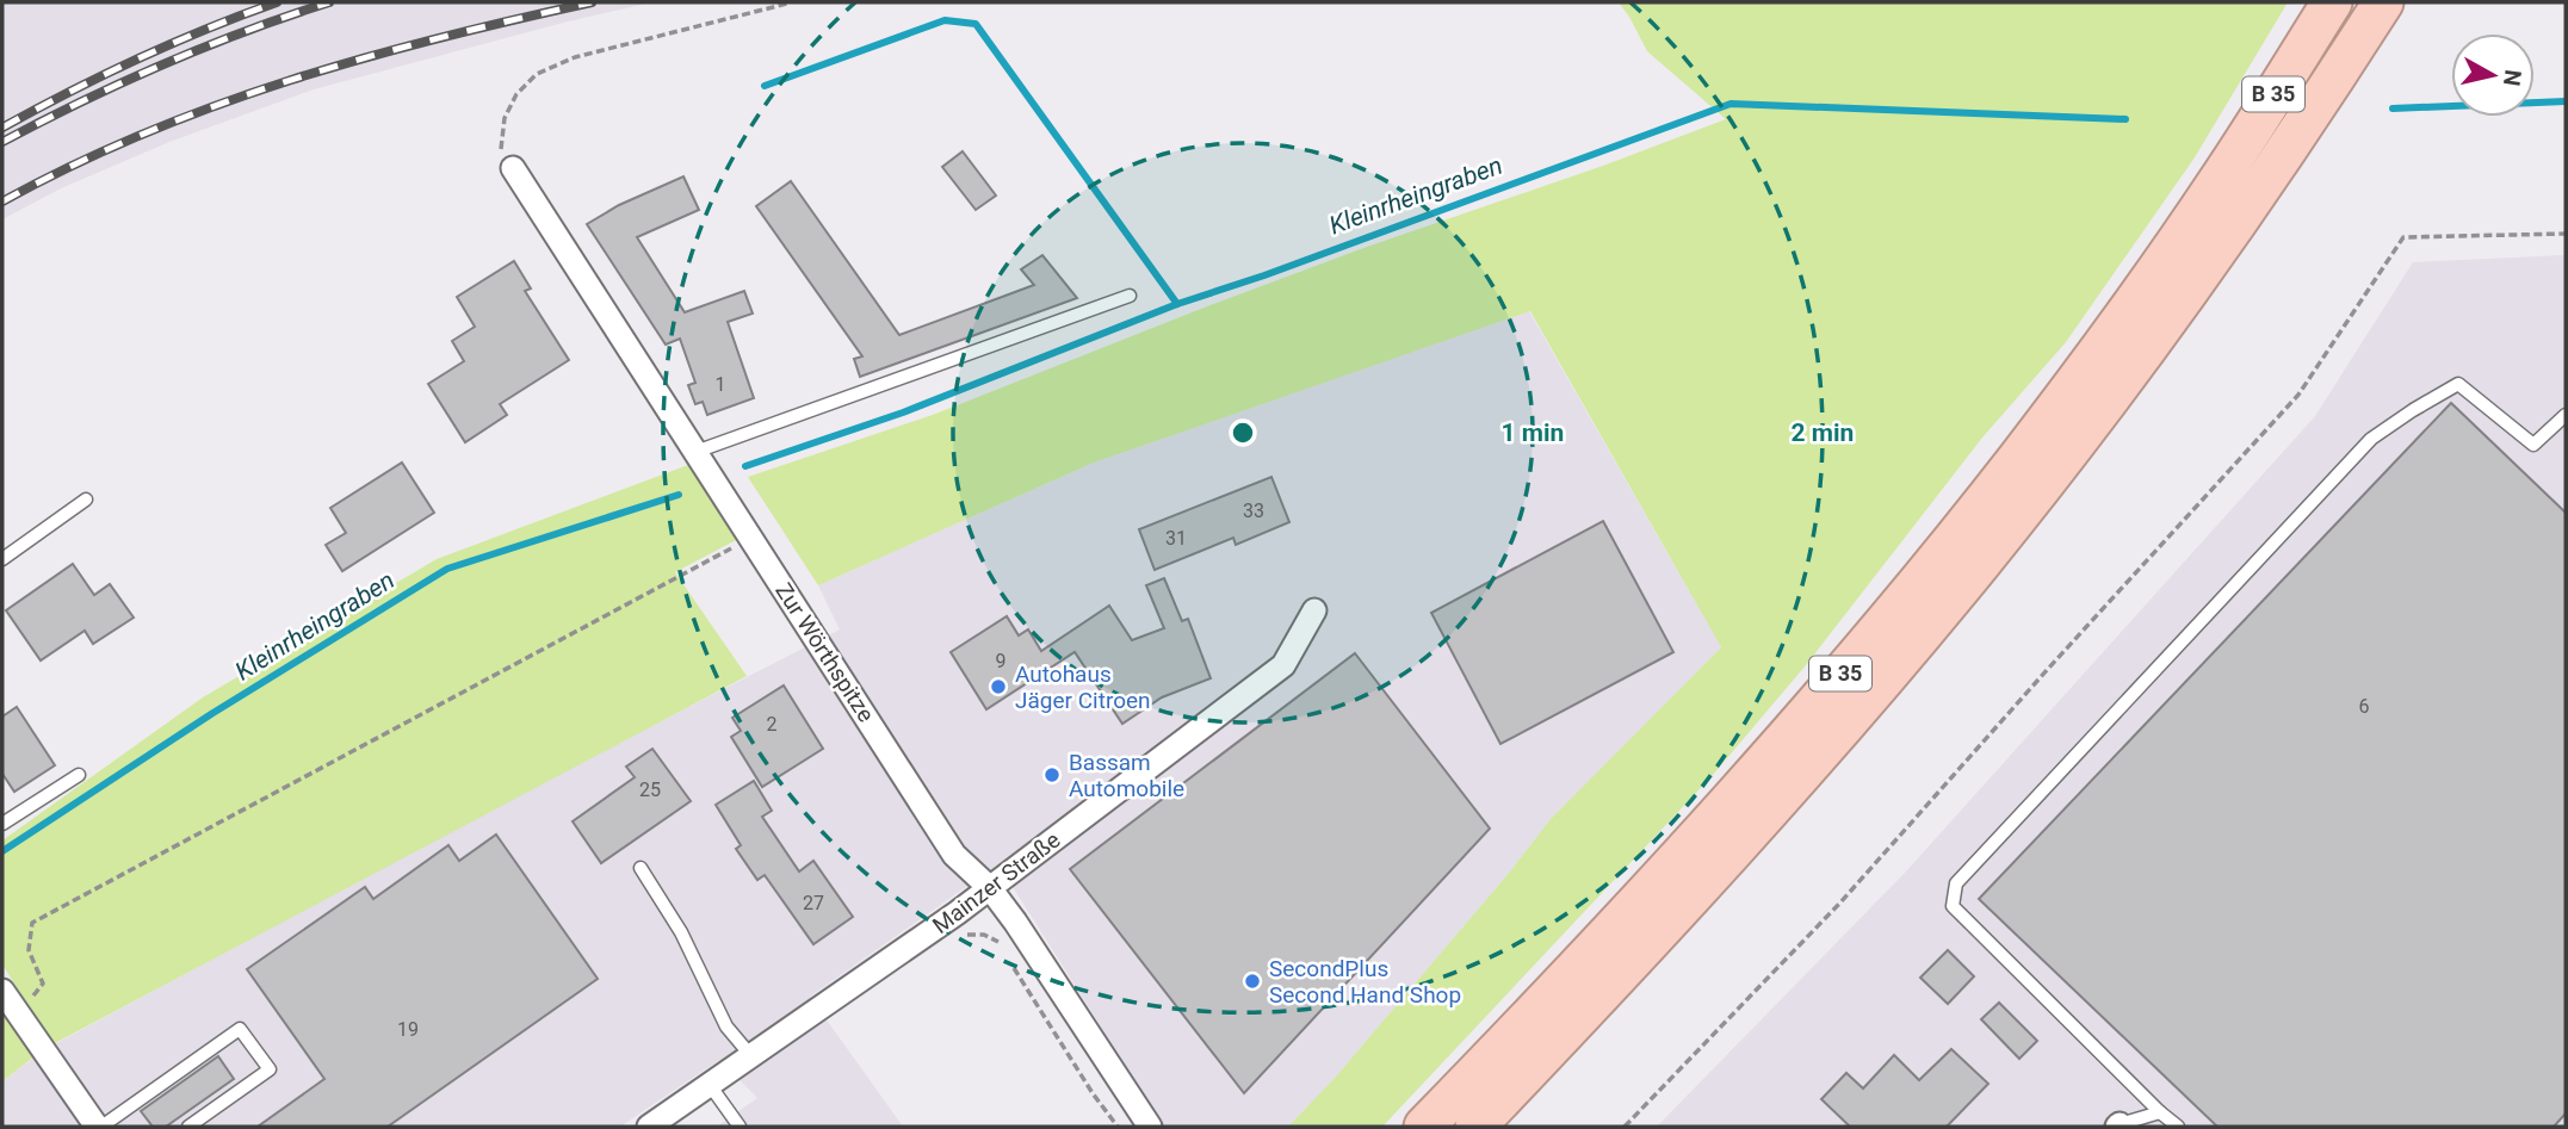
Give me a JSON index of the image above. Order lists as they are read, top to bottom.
{
  "streets": {
    "highway": ["B 35"],
    "street": ["Zur Wörthspitze", "Mainzer Straße"]
  },
  "crossings": [
    ["Zur Wörthspitze", "Mainzer Straße"]
  ],
  "water": ["Kleinrheingraben"],
  "places": ["Autohaus Jäger Citroen", "Bassam Automobile", "SecondPlus Second Hand Shop"],
  "house_numbers": [
    "1",
    "33",
    "31",
    "9",
    "6",
    "2",
    "25",
    "27",
    "19"
  ],
  "north": "right",
  "rings": ["1 min", "2 min"]
}
